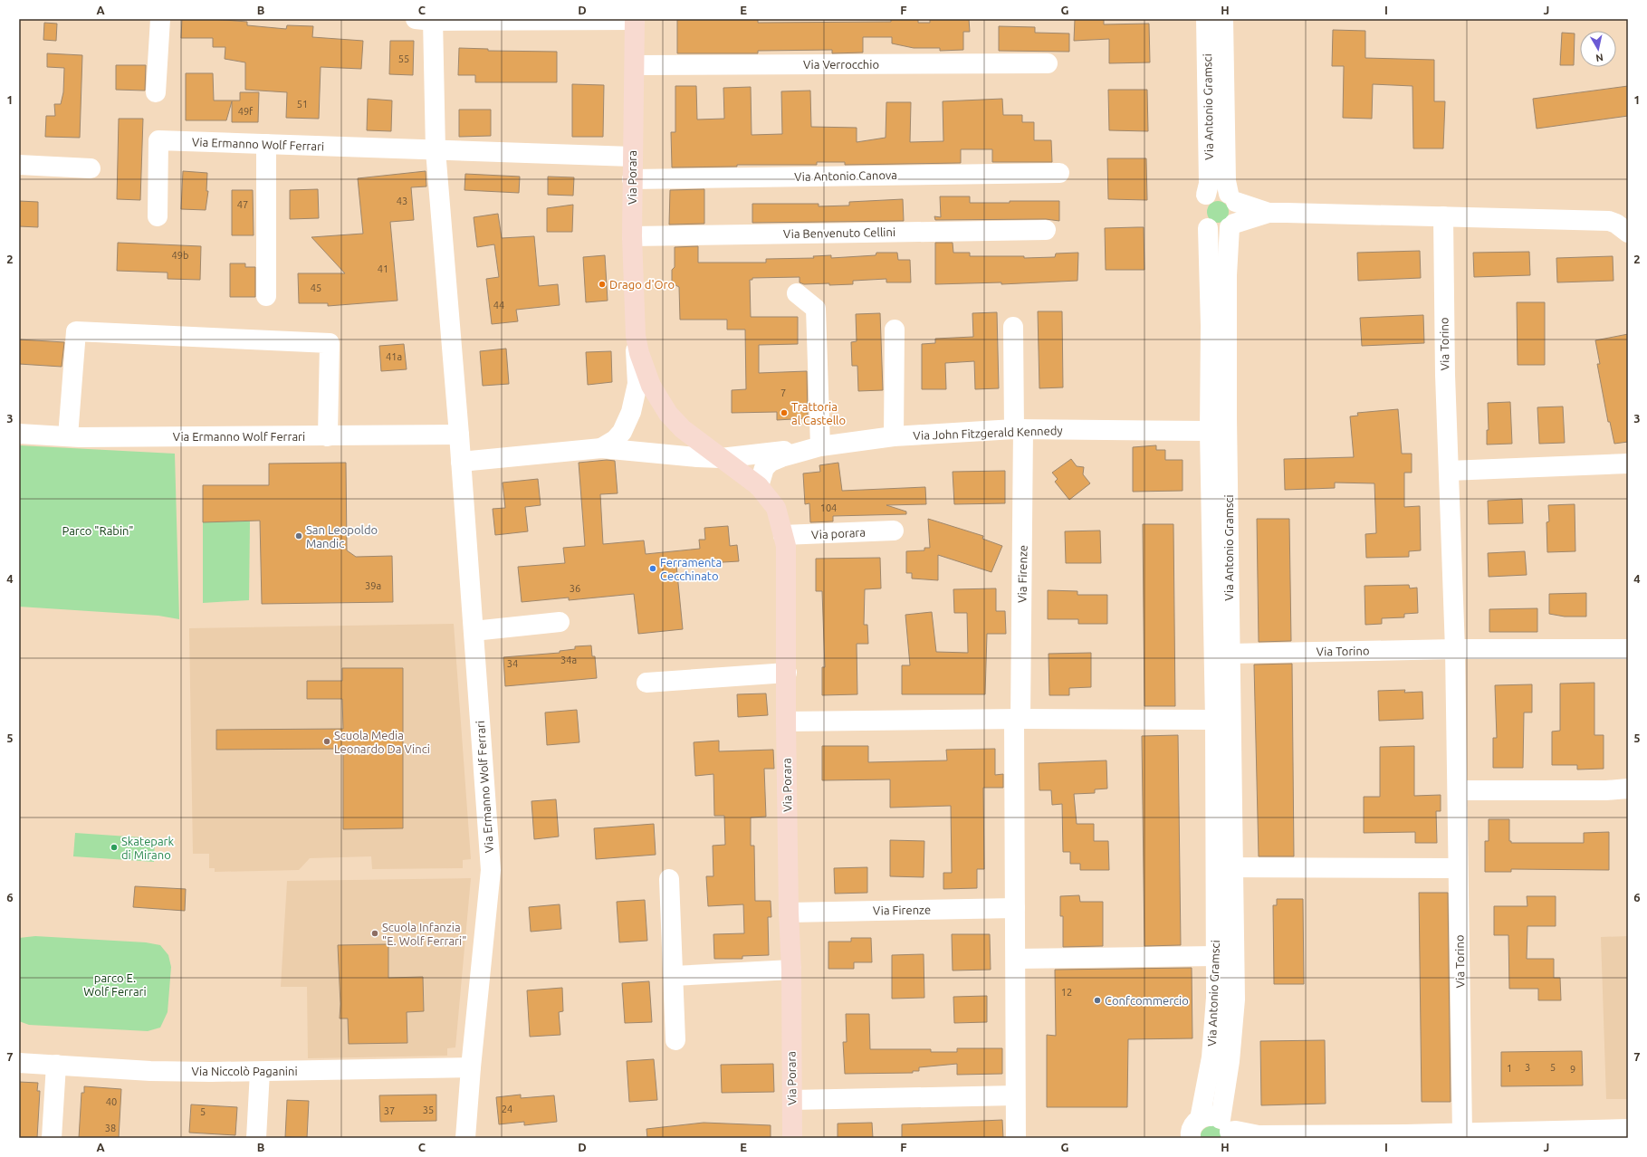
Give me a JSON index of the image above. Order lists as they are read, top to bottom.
{
  "streets": {
    "street": [
      "Via Verrocchio",
      "Via Antonio Gramsci",
      "Via Ermanno Wolf Ferrari",
      "Via Antonio Canova",
      "Via Porara",
      "Via Benvenuto Cellini",
      "Via Torino",
      "Via John Fitzgerald Kennedy",
      "Via porara",
      "Via Firenze",
      "Via Niccolò Paganini"
    ]
  },
  "crossings": [
    ["Via Verrocchio", "Via Porara"],
    ["Via Antonio Gramsci", "Via Torino"],
    ["Via Antonio Gramsci", "Via John Fitzgerald Kennedy"],
    ["Via Ermanno Wolf Ferrari", "Via Porara"],
    ["Via Ermanno Wolf Ferrari", "Via Niccolò Paganini"],
    ["Via Antonio Canova", "Via Porara"],
    ["Via Porara", "Via Benvenuto Cellini"],
    ["Via Porara", "Via John Fitzgerald Kennedy"],
    ["Via Porara", "Via porara"],
    ["Via Porara", "Via Firenze"],
    ["Via John Fitzgerald Kennedy", "Via Firenze"]
  ],
  "parks": ["Parco \"Rabin\"", "parco E. Wolf Ferrari"],
  "places": [
    "Drago d'Oro",
    "Trattoria al Castello",
    "San Leopoldo Mandic",
    "Ferramenta Cecchinato",
    "Scuola Media Leonardo Da Vinci",
    "Skatepark di Mirano",
    "Scuola Infanzia \"E. Wolf Ferrari\"",
    "Confcommercio"
  ],
  "house_numbers": [
    "55",
    "51",
    "49f",
    "43",
    "47",
    "49b",
    "41",
    "45",
    "44",
    "41a",
    "7",
    "104",
    "39a",
    "36",
    "34a",
    "34",
    "12",
    "3",
    "5",
    "1",
    "9",
    "40",
    "24",
    "35",
    "37",
    "5",
    "38"
  ],
  "north": "bottom",
  "grid": {
    "columns": [
      "A",
      "B",
      "C",
      "D",
      "E",
      "F",
      "G",
      "H",
      "I",
      "J"
    ],
    "rows": [
      "1",
      "2",
      "3",
      "4",
      "5",
      "6",
      "7"
    ]
  }
}
